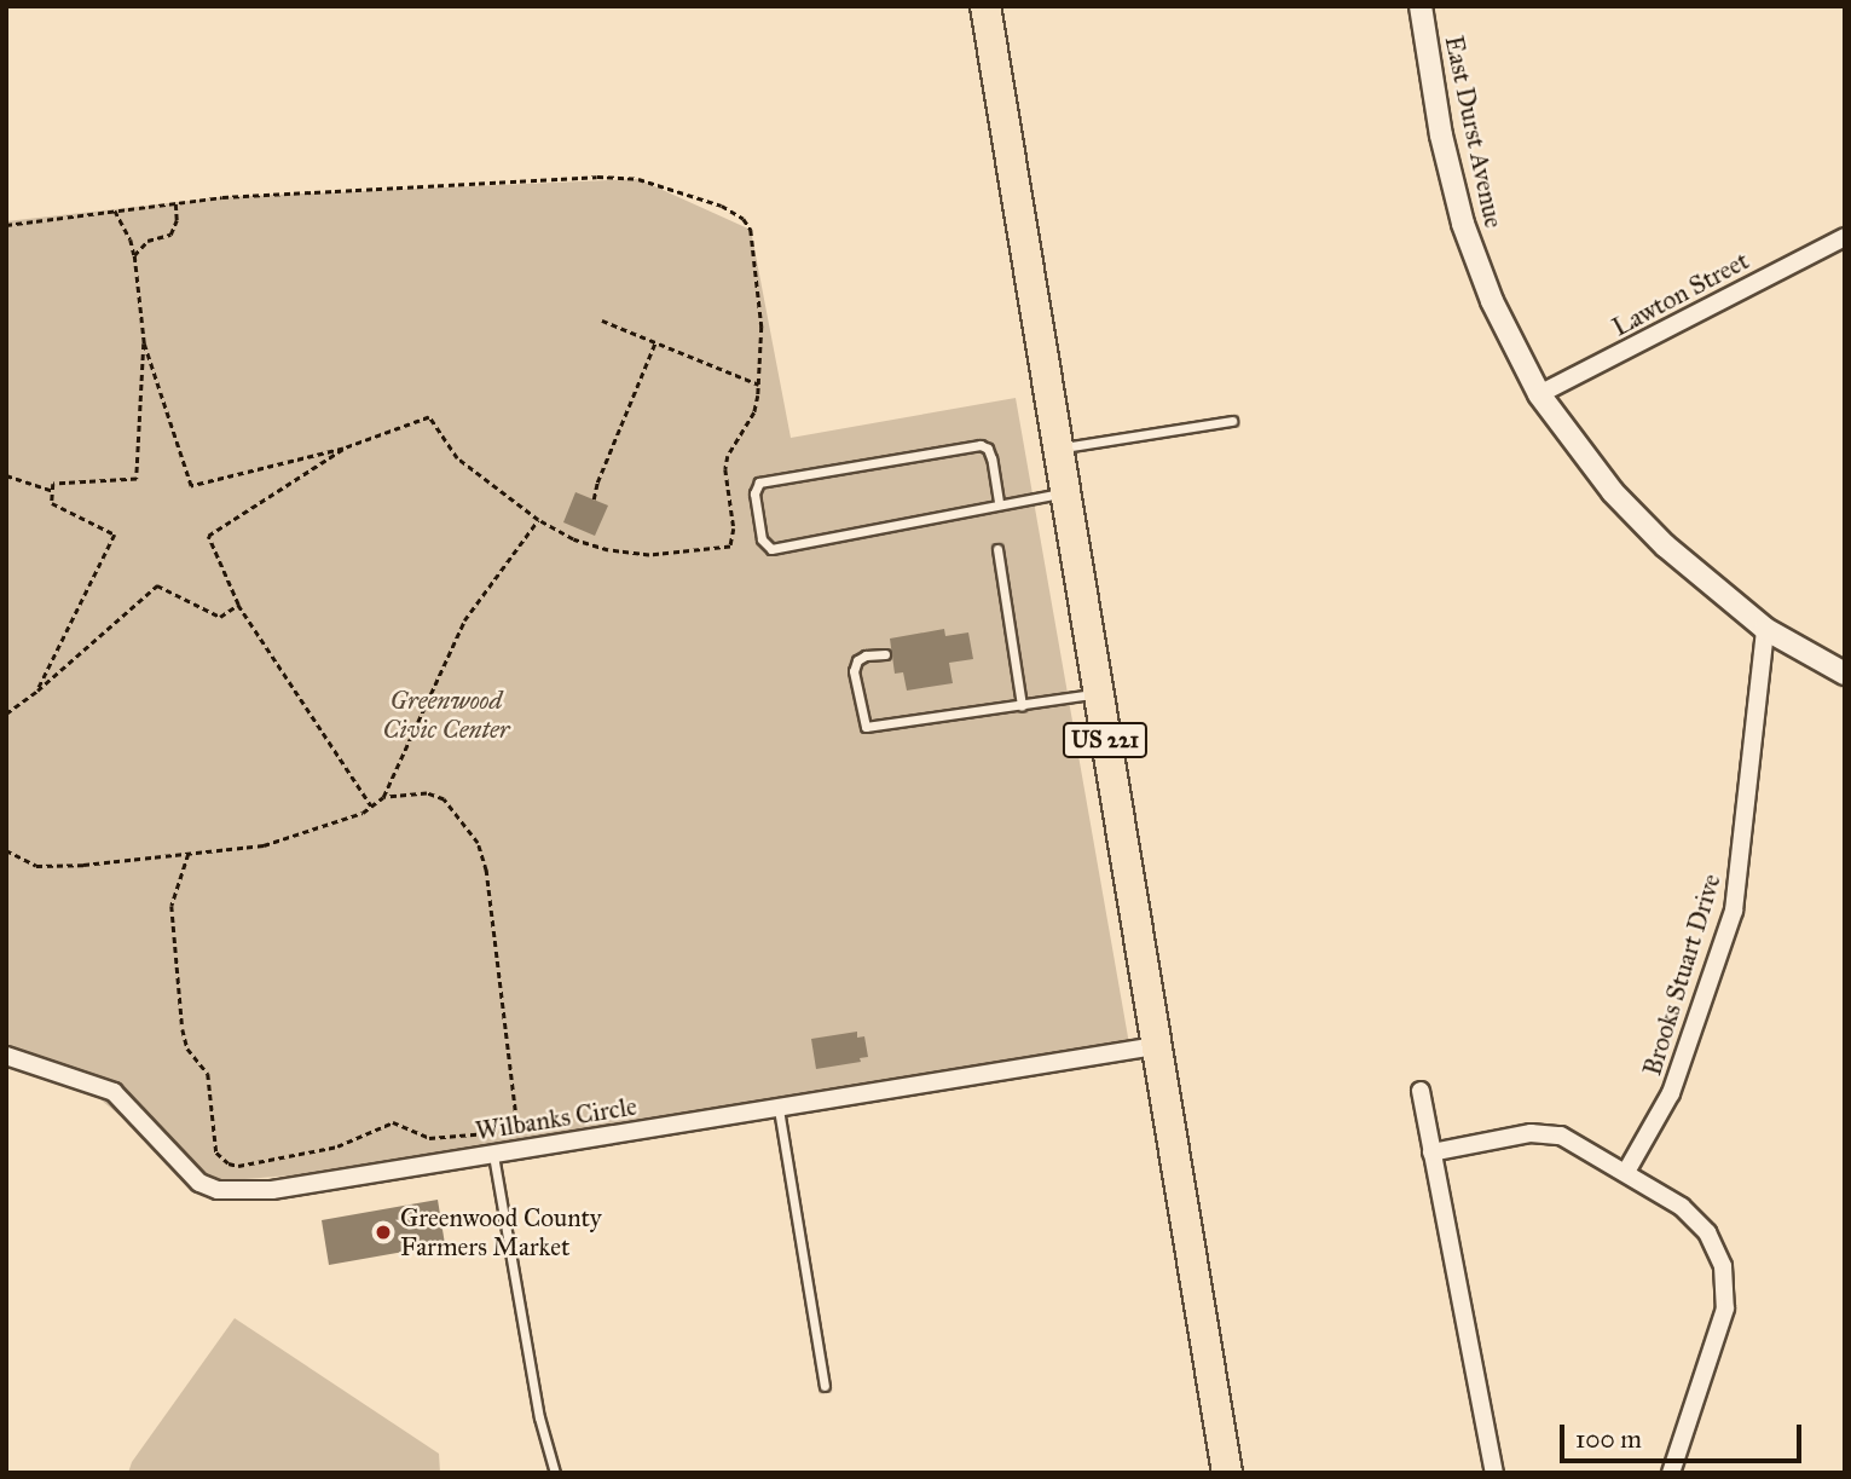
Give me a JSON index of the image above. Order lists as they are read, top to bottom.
{
  "streets": {
    "highway": ["US 221"],
    "street": [
      "East Durst Avenue",
      "Lawton Street",
      "Brooks Stuart Drive",
      "Wilbanks Circle"
    ]
  },
  "crossings": [
    ["East Durst Avenue", "Lawton Street"],
    ["East Durst Avenue", "Brooks Stuart Drive"],
    ["US 221", "Wilbanks Circle"]
  ],
  "parks": ["Greenwood Civic Center"],
  "places": ["Greenwood County Farmers Market"],
  "scale_bar": "100 m"
}
